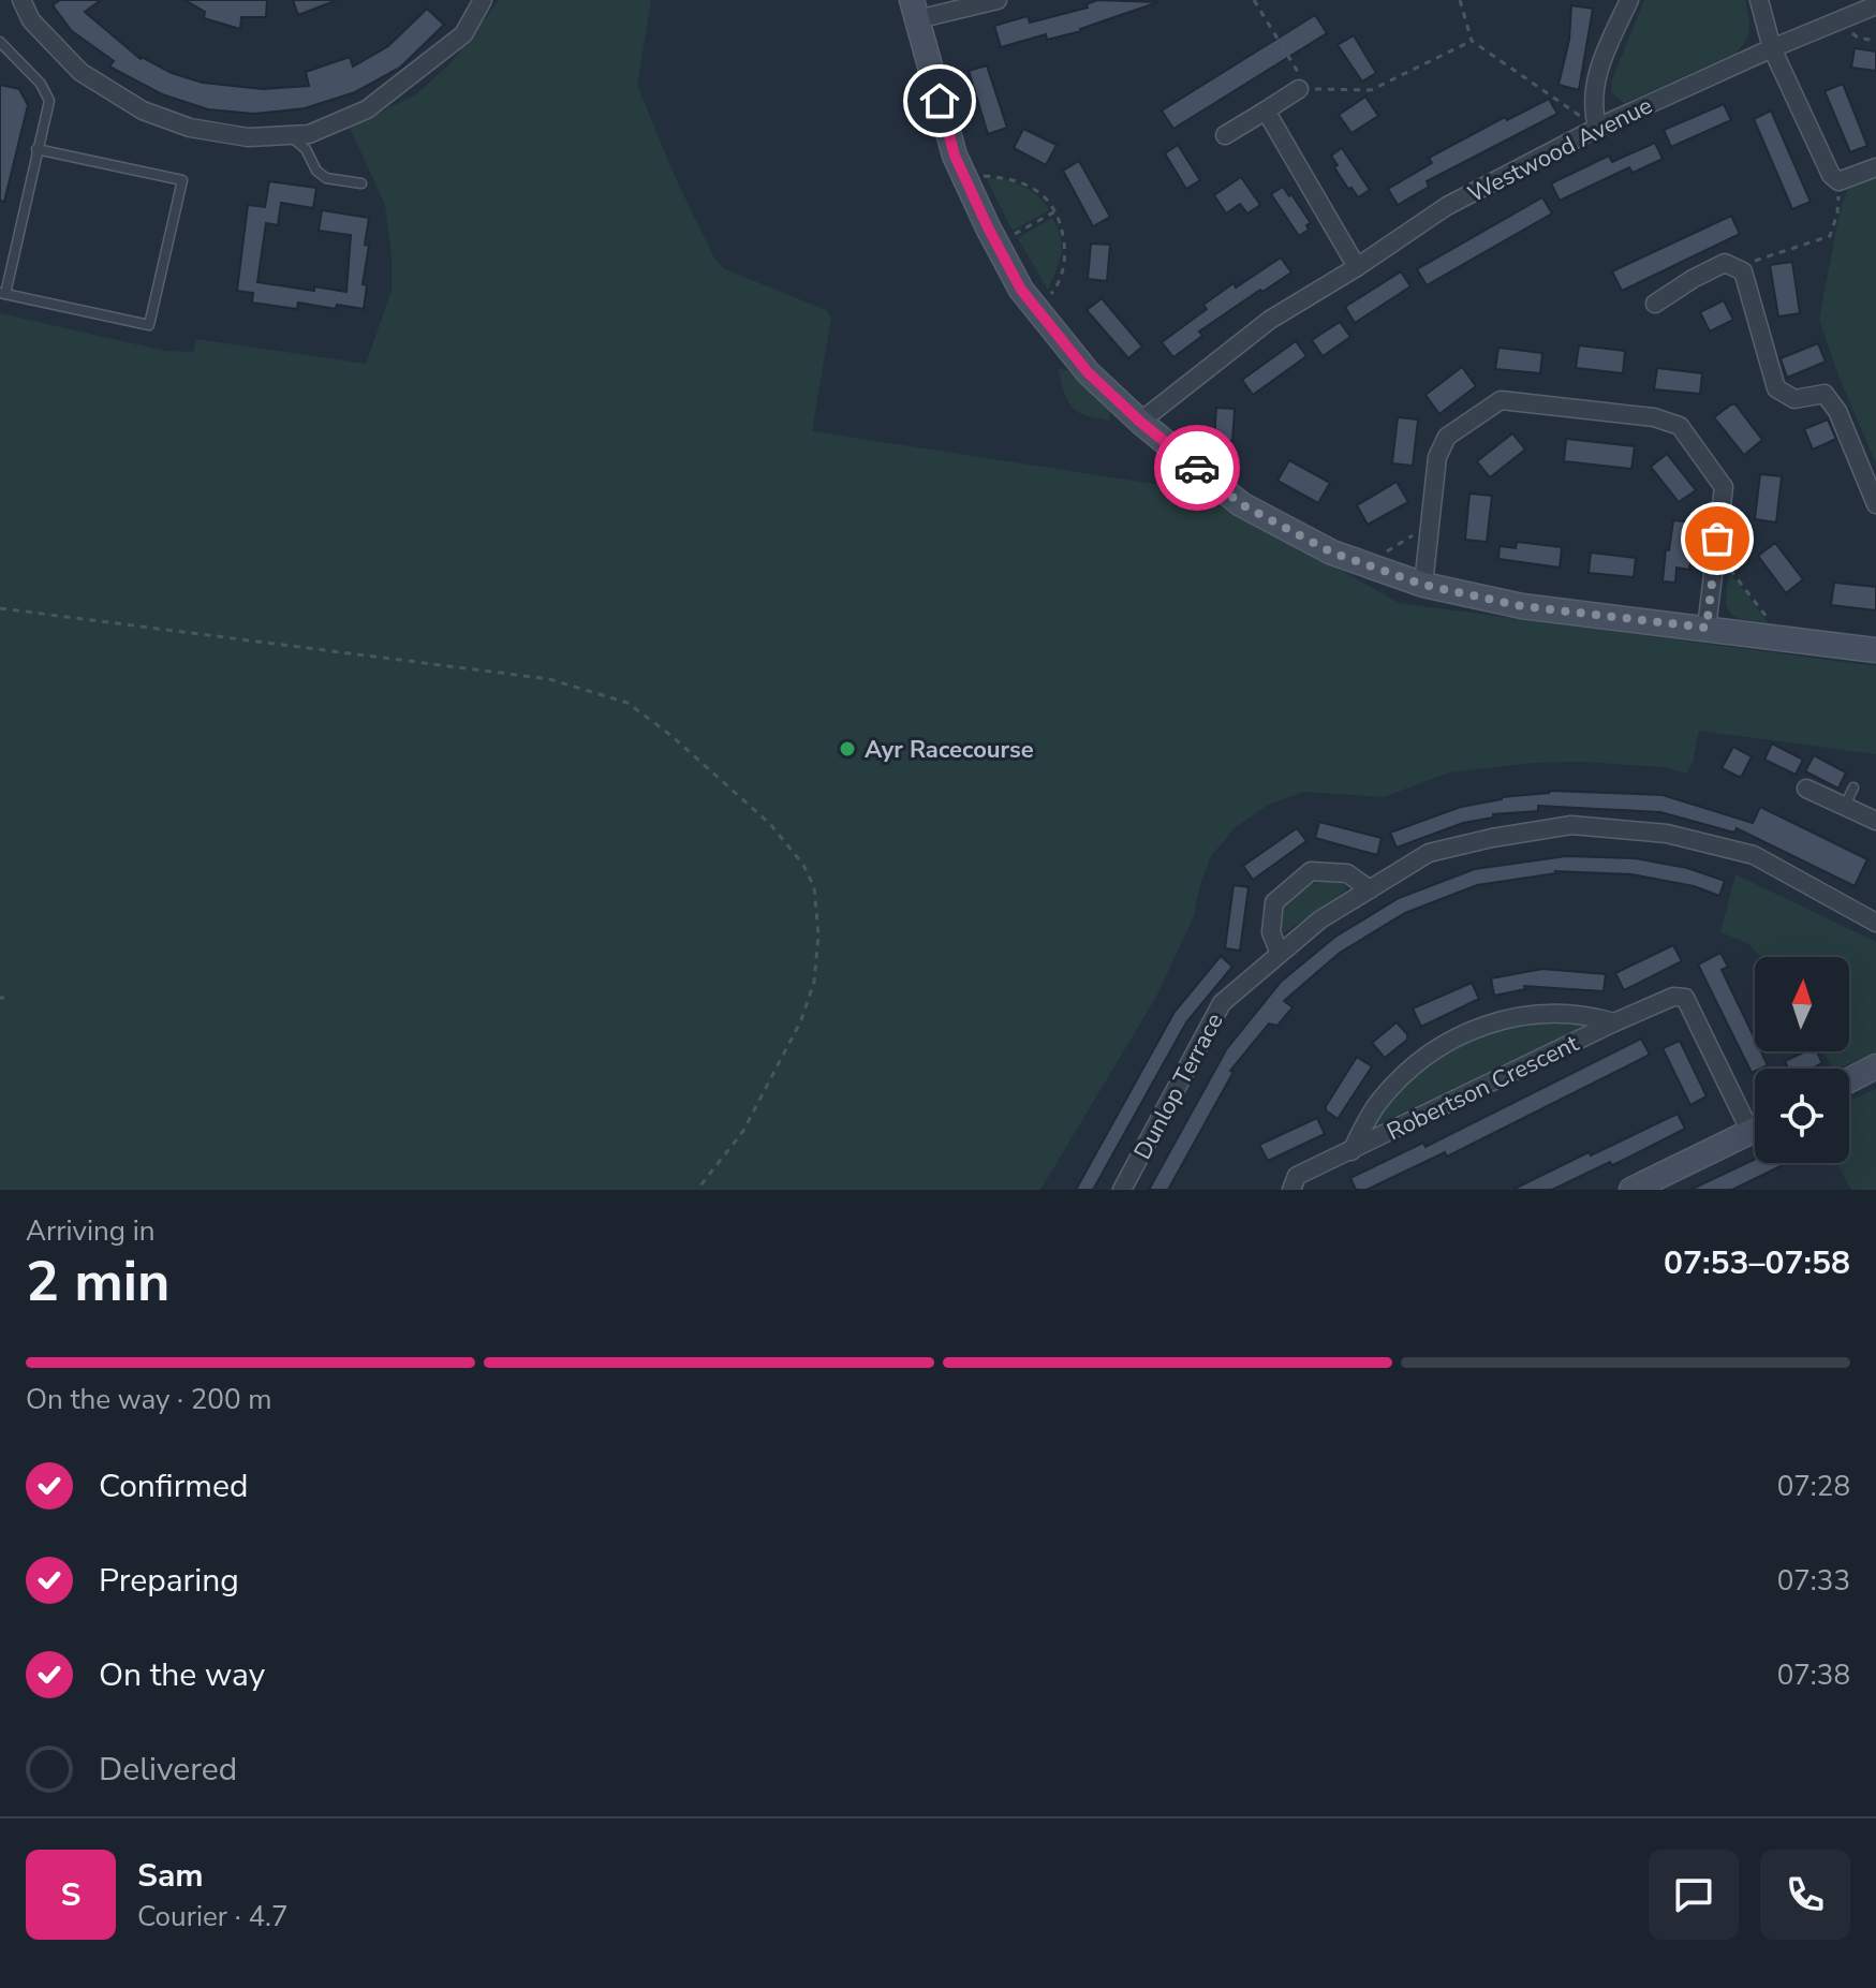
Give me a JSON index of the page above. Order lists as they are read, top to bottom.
{
  "streets": {
    "street": ["Westwood Avenue", "Dunlop Terrace", "Robertson Crescent"]
  },
  "places": ["Ayr Racecourse"],
  "north": "top",
  "page": {
    "heading": ["2 min", "Arriving in", "07:53–07:58"],
    "panel": ["Sam", "Courier · 4.7"],
    "bar": "On the way · 200 m",
    "list": [
      ["Confirmed", "07:28"],
      ["Preparing", "07:33"],
      ["On the way", "07:38"],
      "Delivered"
    ],
    "round": "S"
  }
}
